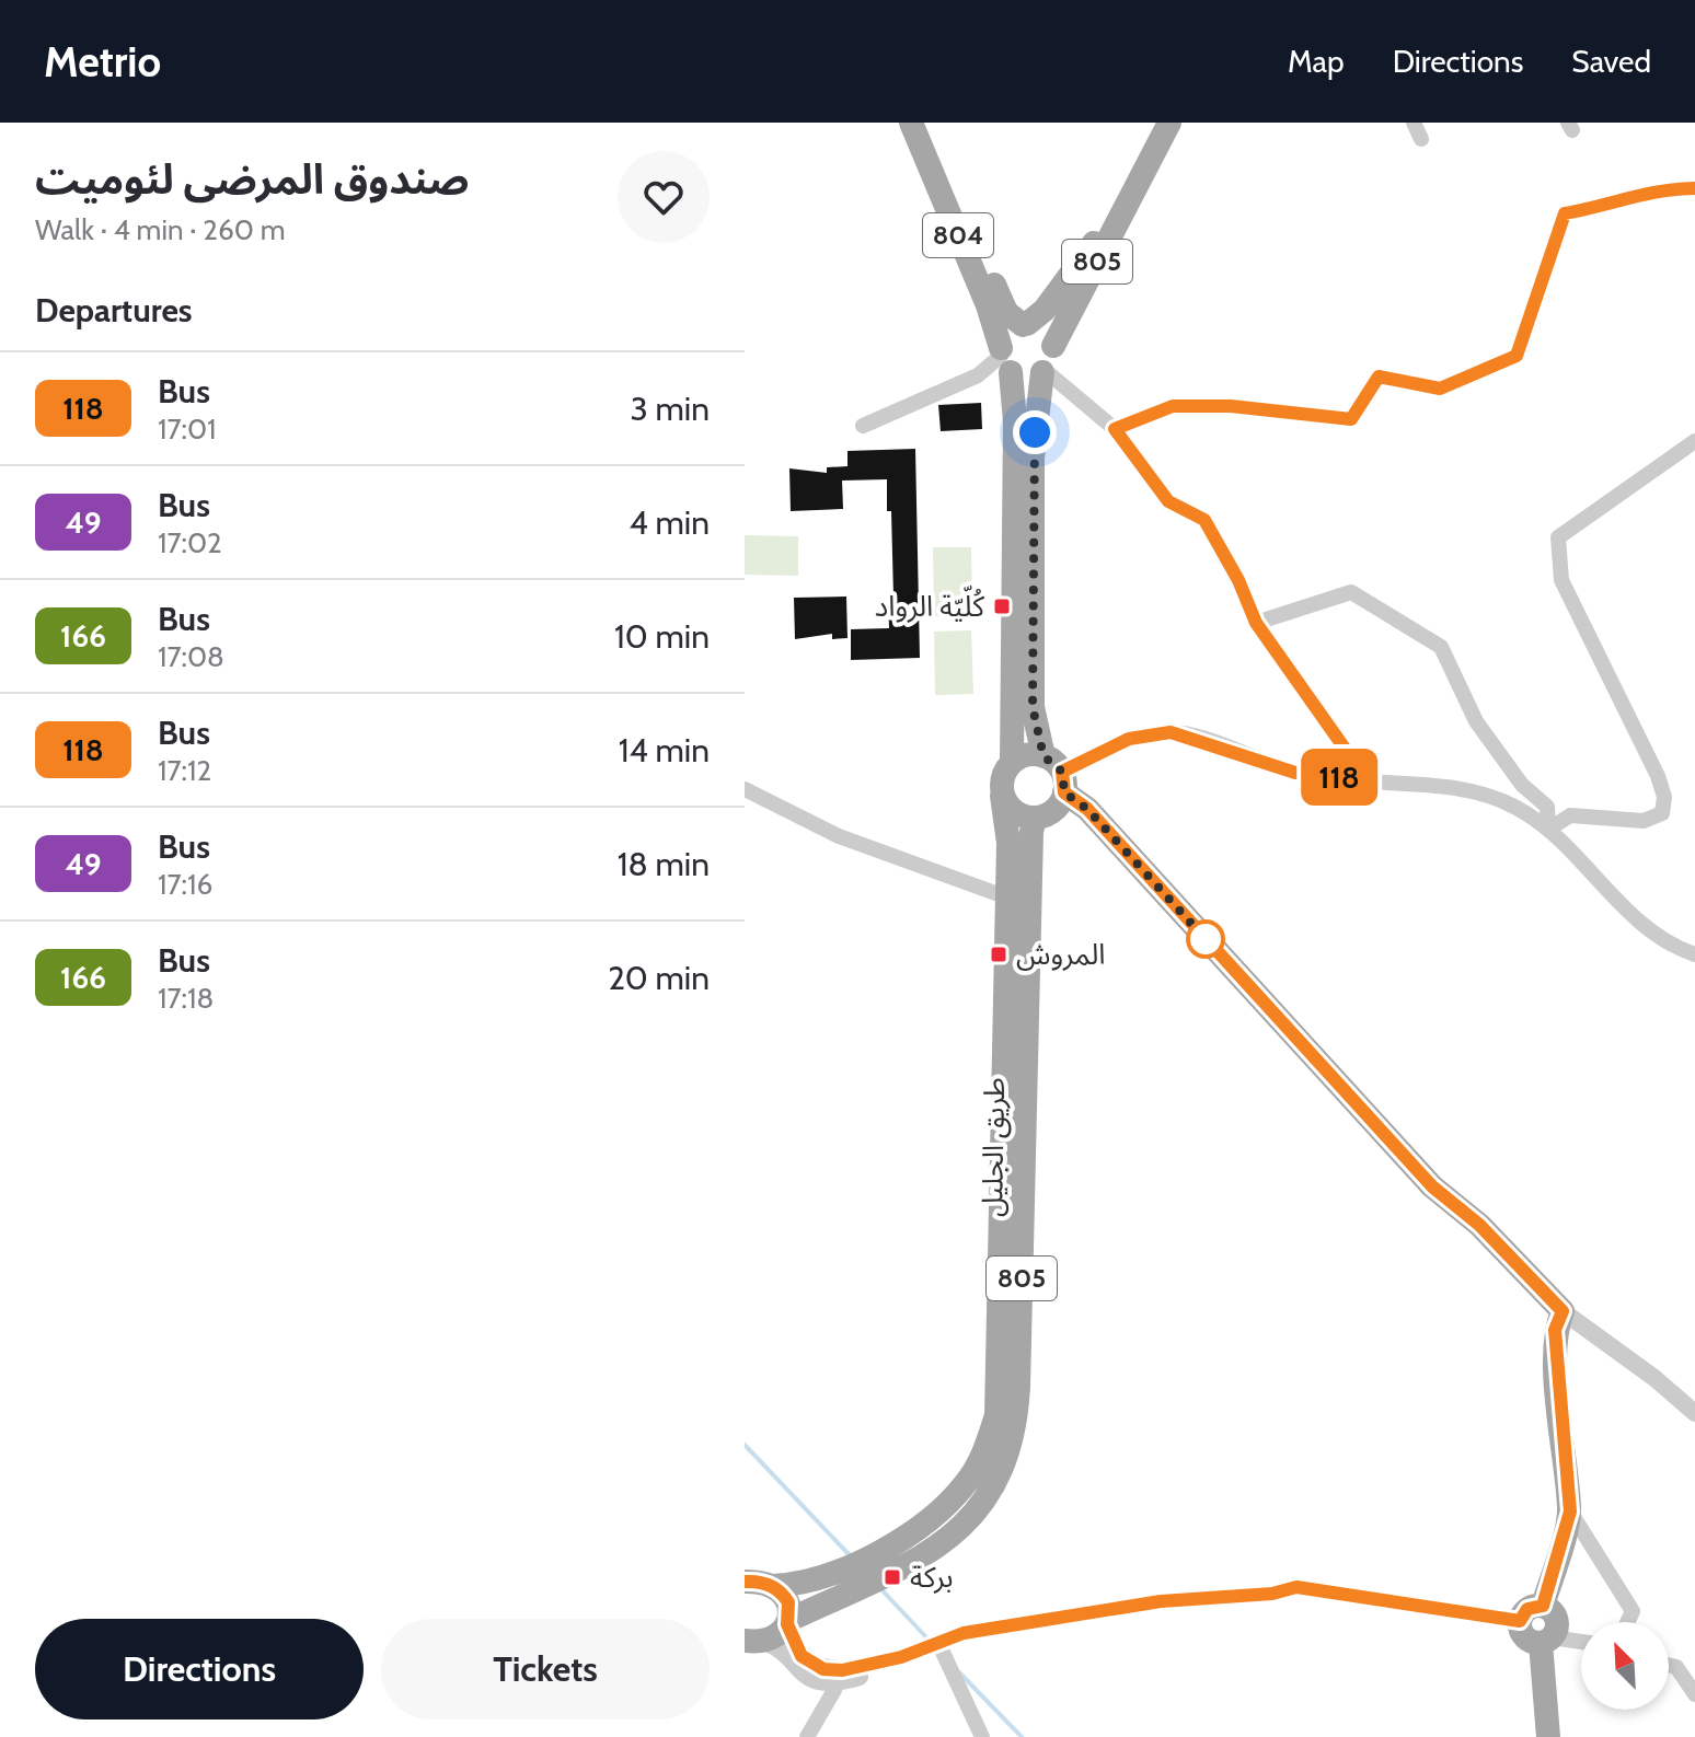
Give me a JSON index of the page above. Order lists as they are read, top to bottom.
{
  "streets": {
    "main road": ["804", "805", "طريق الجليل"]
  },
  "crossings": [
    ["804", "805"],
    ["805", "طريق الجليل"]
  ],
  "places": {
    "transit": ["كُلّيّة الرواد", "المروش", "بركة"]
  },
  "lines": ["bus line 118"],
  "north": "top left",
  "page": {
    "header": "Metrio",
    "nav": ["Map", "Directions", "Saved"],
    "heading": [
      ["صندوق المرضى لئوميت", "Walk · 4 min · 260 m"],
      "Departures"
    ],
    "on_map": "118",
    "list": [
      {
        "mark": "118",
        "name": "Bus",
        "note": "17:01",
        "value": "3 min"
      },
      {
        "mark": "49",
        "name": "Bus",
        "note": "17:02",
        "value": "4 min"
      },
      {
        "mark": "166",
        "name": "Bus",
        "note": "17:08",
        "value": "10 min"
      },
      {
        "mark": "118",
        "name": "Bus",
        "note": "17:12",
        "value": "14 min"
      },
      {
        "mark": "49",
        "name": "Bus",
        "note": "17:16",
        "value": "18 min"
      },
      {
        "mark": "166",
        "name": "Bus",
        "note": "17:18",
        "value": "20 min"
      }
    ],
    "buttons": ["Directions", "Tickets"]
  }
}
